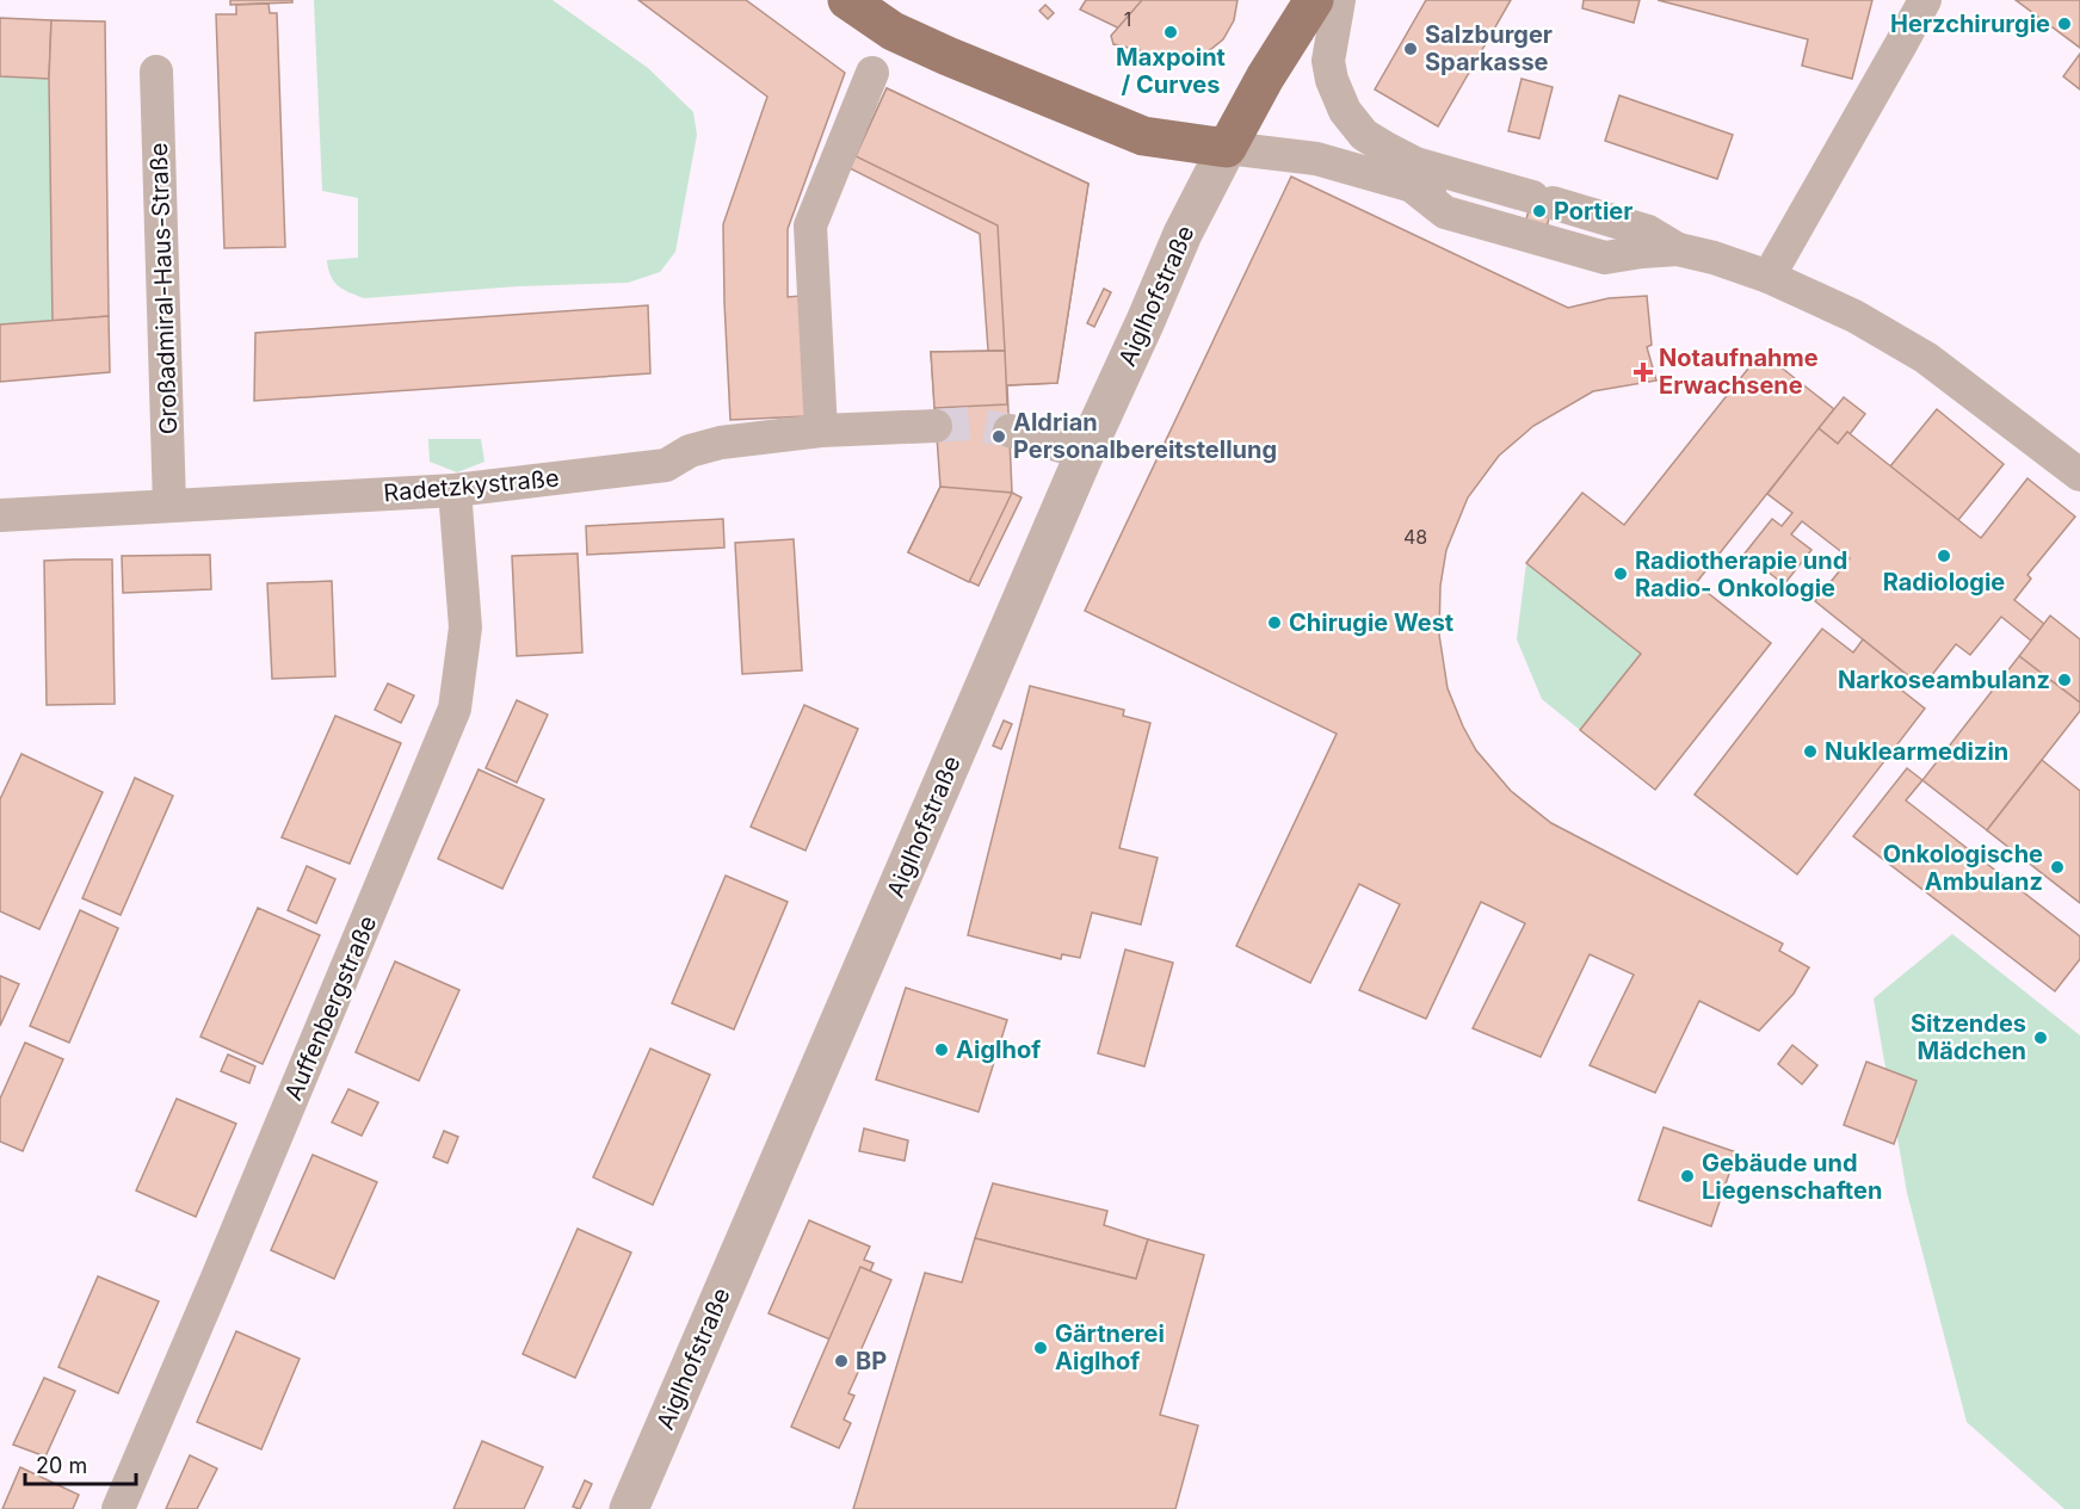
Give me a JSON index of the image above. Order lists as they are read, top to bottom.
{
  "streets": {
    "street": [
      "Großadmiral-Haus-Straße",
      "Aiglhofstraße",
      "Radetzkystraße",
      "Auffenbergstraße"
    ]
  },
  "crossings": [
    ["Großadmiral-Haus-Straße", "Radetzkystraße"],
    ["Radetzkystraße", "Auffenbergstraße"]
  ],
  "places": {
    "other": [
      "Herzchirurgie",
      "Maxpoint / Curves",
      "Salzburger Sparkasse",
      "Portier",
      "Aldrian Personalbereitstellung",
      "Radiologie",
      "Radiotherapie und Radio- Onkologie",
      "Chirugie West",
      "Narkoseambulanz",
      "Nuklearmedizin",
      "Onkologische Ambulanz",
      "Sitzendes Mädchen",
      "Aiglhof",
      "Gebäude und Liegenschaften",
      "Gärtnerei Aiglhof",
      "BP"
    ],
    "health": ["Notaufnahme Erwachsene"]
  },
  "house_numbers": ["1", "48"],
  "scale_bar": "20 m"
}
